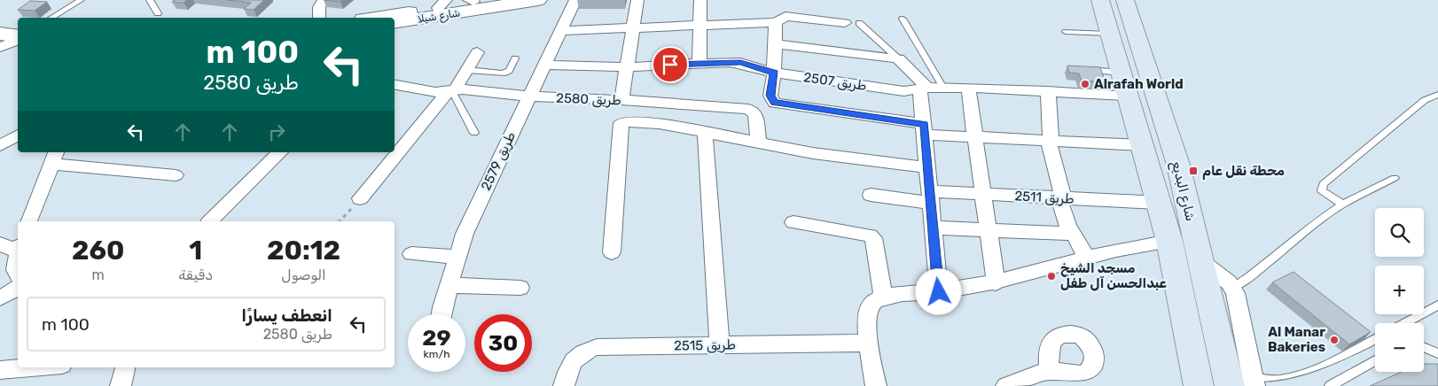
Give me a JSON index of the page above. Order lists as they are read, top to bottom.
{
  "streets": {
    "main road": ["شارع شيلا", "شارع البديع"],
    "street": [
      "طريق 2507",
      "طريق 2580",
      "طريق 2579",
      "طريق 2511",
      "طريق 2515"
    ]
  },
  "crossings": [
    ["طريق 2507", "طريق 2579"],
    ["طريق 2507", "شارع البديع"],
    ["طريق 2580", "طريق 2579"],
    ["شارع البديع", "طريق 2511"]
  ],
  "places": {
    "other": ["Alrafah World", "مسجد الشيخ عبدالحسن آل طفل", "Al Manar Bakeries"],
    "transit": ["محطة نقل عام"]
  },
  "page": {
    "turn": ["100 m", "طريق 2580"],
    "map_buttons": ["+", "−"],
    "eta": [
      "20:12",
      "الوصول",
      "1",
      "دقيقة",
      "260",
      "m"
    ],
    "list": [
      {
        "name": "انعطف يسارًا",
        "note": "طريق 2580",
        "value": "100 m"
      }
    ],
    "speed": "29 km/h",
    "limit": "30"
  }
}
